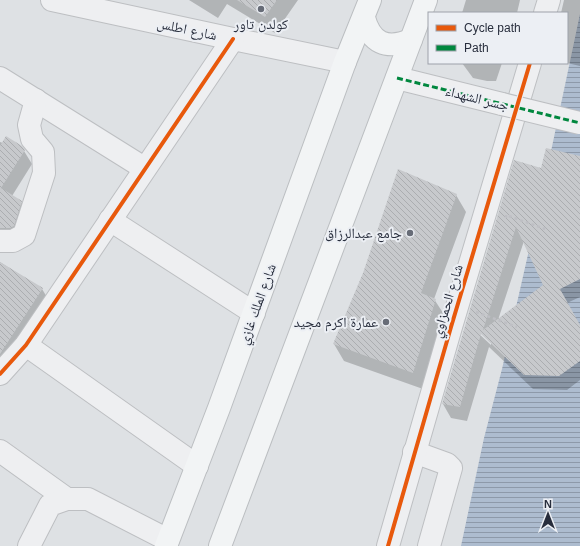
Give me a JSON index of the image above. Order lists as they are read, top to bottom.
{
  "streets": {
    "main road": ["شارع الملك غازي"],
    "street": ["شارع اطلس", "جسر الشهداء", "شارع الحمزاوي"]
  },
  "crossings": [
    ["شارع اطلس", "شارع الملك غازي"]
  ],
  "places": ["کولدن تاور", "جامع عبدالرزاق", "عمارة اكرم مجيد"],
  "legend": ["Cycle path", "Path"],
  "north": "top"
}
